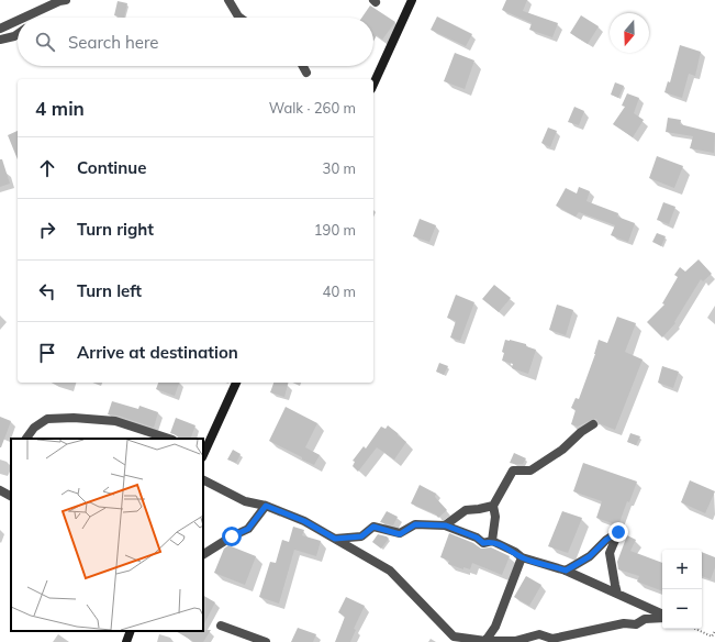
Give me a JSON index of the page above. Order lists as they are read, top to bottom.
{
  "north": "bottom",
  "page": {
    "search": "Search here",
    "heading": ["4 min", "Walk · 260 m"],
    "list": [
      ["Continue", "30 m"],
      ["Turn right", "190 m"],
      ["Turn left", "40 m"],
      "Arrive at destination"
    ],
    "map_buttons": ["+", "−"]
  }
}
